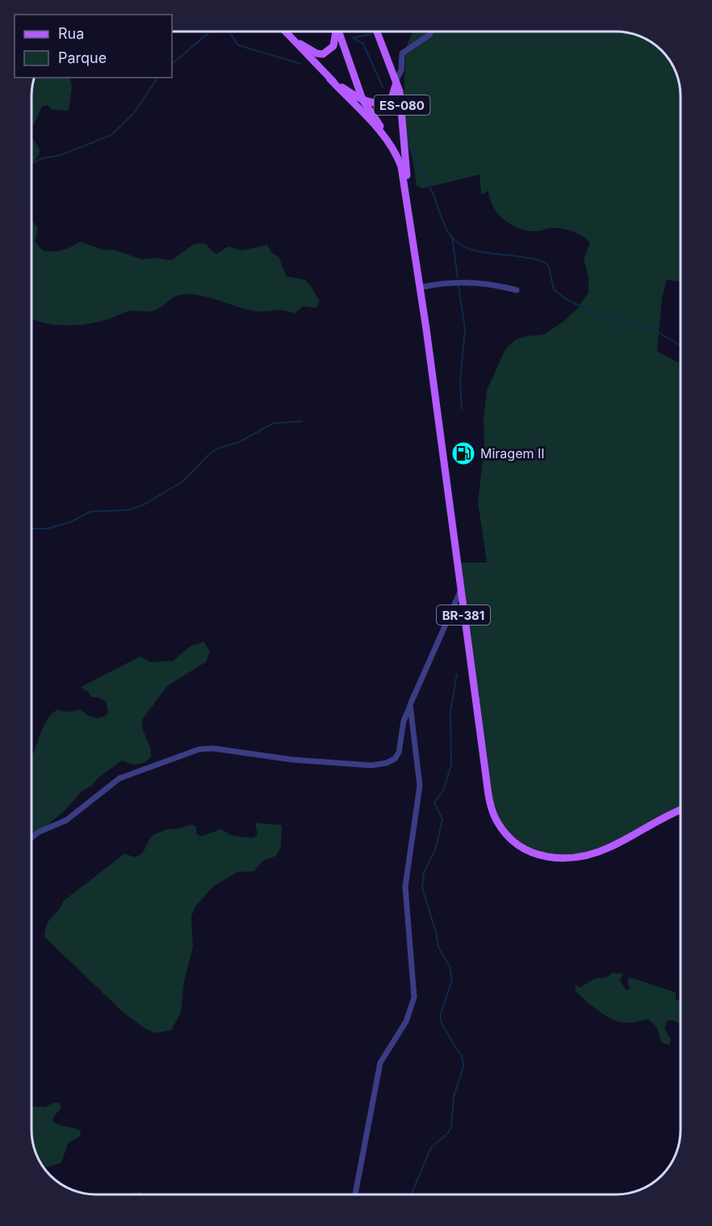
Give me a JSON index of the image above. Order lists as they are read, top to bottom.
{
  "streets": {
    "main road": ["ES-080", "BR-381"]
  },
  "crossings": [
    ["ES-080", "BR-381"]
  ],
  "places": {
    "fuel station": ["Miragem II"]
  },
  "legend": ["Rua", "Parque"]
}
